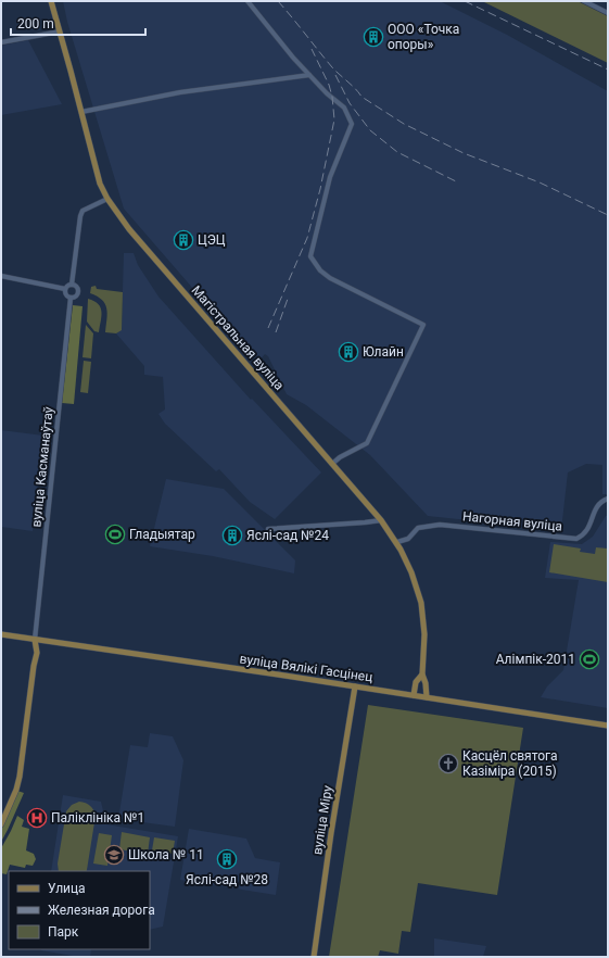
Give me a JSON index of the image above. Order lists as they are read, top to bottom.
{
  "streets": {
    "main road": ["Магістральная вуліца", "вуліца Вялікі Гасцінец", "вуліца Міру"],
    "street": ["вуліца Касманаўтаў", "Нагорная вуліца"]
  },
  "crossings": [
    ["Магістральная вуліца", "Нагорная вуліца"],
    ["вуліца Касманаўтаў", "вуліца Вялікі Гасцінец"],
    ["вуліца Вялікі Гасцінец", "вуліца Міру"]
  ],
  "places": {
    "building": [
      "ООО «Точка опоры»",
      "ЦЭЦ",
      "Юлайн",
      "Яслі-сад №24",
      "Яслі-сад №28"
    ],
    "sports": ["Гладыятар", "Алімпік-2011"],
    "church": ["Касцёл святога Казіміра (2015)"],
    "hospital": ["Паліклініка №1"],
    "school or university": ["Школа № 11"]
  },
  "legend": ["Улица", "Железная дорога", "Парк"],
  "scale_bar": "200 m"
}
